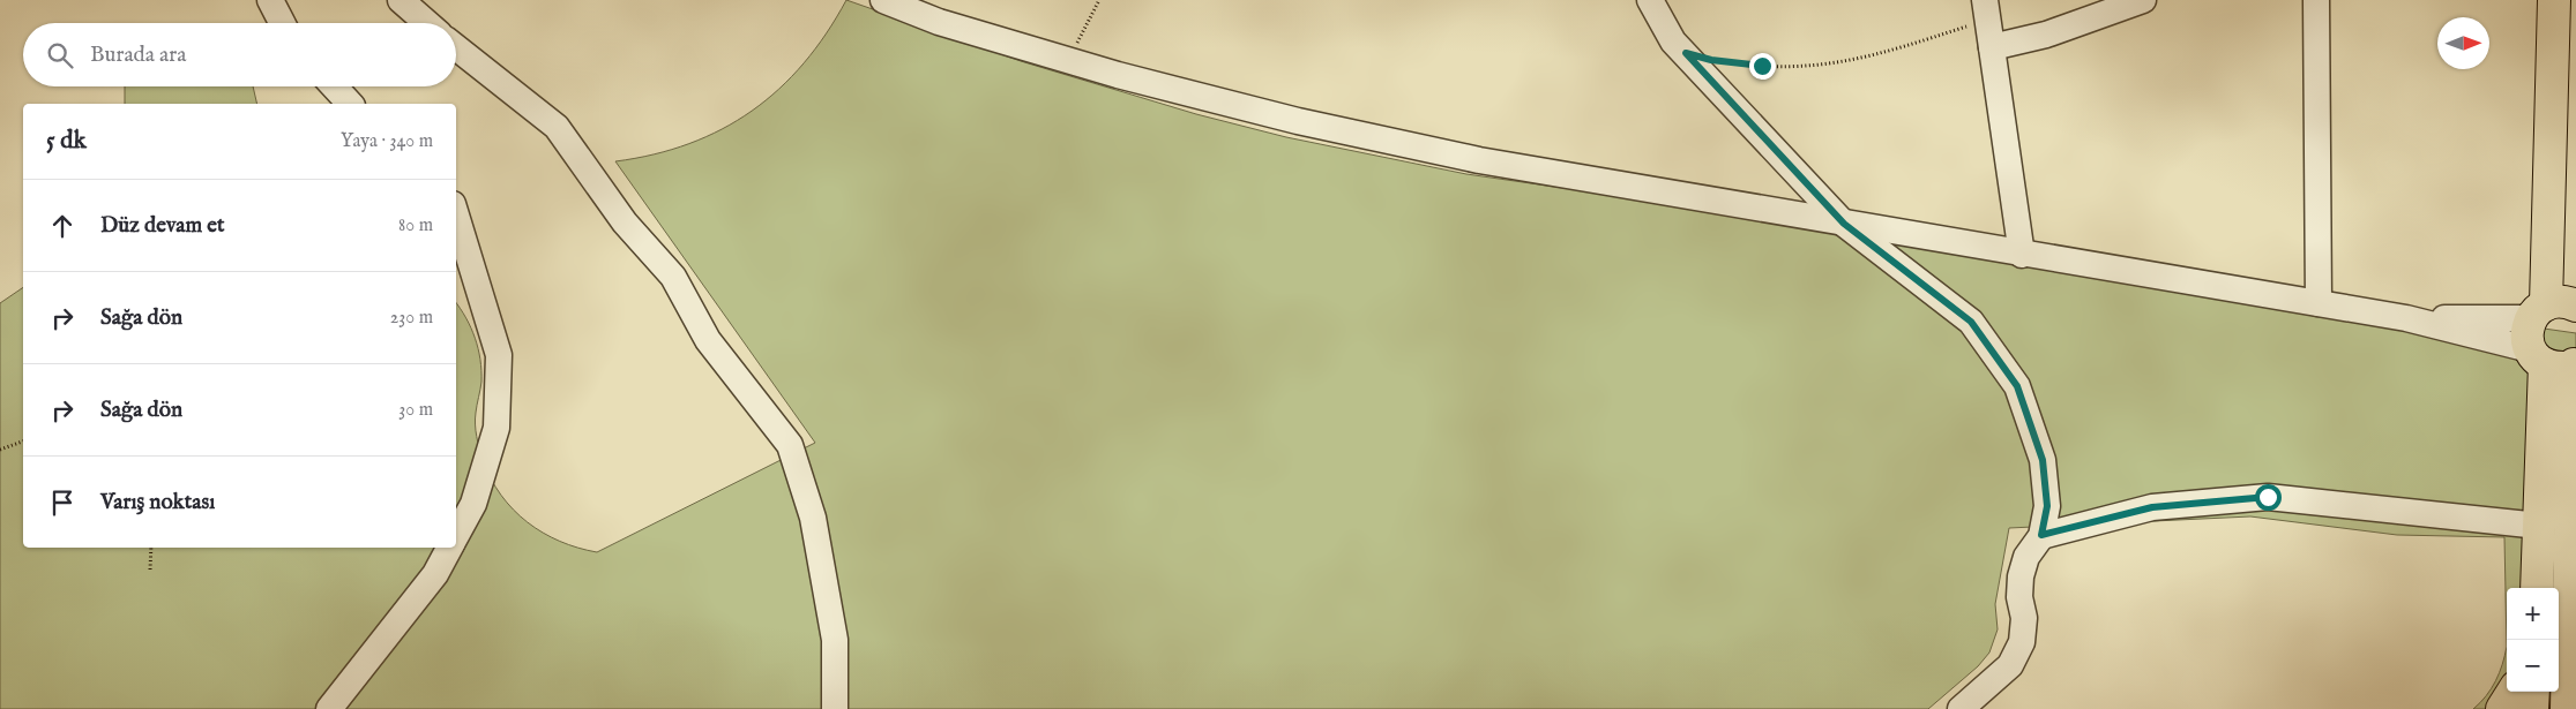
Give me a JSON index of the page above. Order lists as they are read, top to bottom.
{
  "north": "right",
  "page": {
    "search": "Burada ara",
    "heading": ["5 dk", "Yaya · 340 m"],
    "list": [
      ["Düz devam et", "80 m"],
      ["Sağa dön", "230 m"],
      ["Sağa dön", "30 m"],
      "Varış noktası"
    ],
    "map_buttons": ["+", "−"]
  }
}
